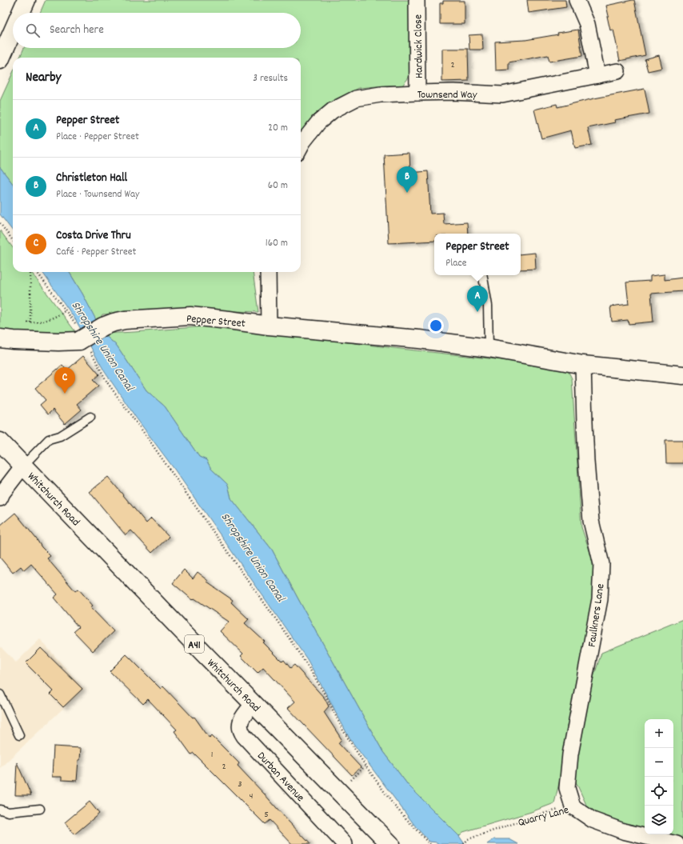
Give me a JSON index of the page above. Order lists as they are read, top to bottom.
{
  "streets": {
    "main road": ["Pepper Street", "Whitchurch Road", "A41"],
    "street": [
      "Hardwick Close",
      "Townsend Way",
      "Faulkners Lane",
      "Durban Avenue",
      "Quarry Lane"
    ]
  },
  "crossings": [
    ["Hardwick Close", "Townsend Way"],
    ["Pepper Street", "Faulkners Lane"],
    ["Whitchurch Road", "Durban Avenue"],
    ["Faulkners Lane", "Quarry Lane"]
  ],
  "water": ["Shropshire Union Canal"],
  "house_numbers": [
    "2",
    "1",
    "2",
    "3",
    "4",
    "5"
  ],
  "page": {
    "search": "Search here",
    "heading": ["Nearby", "3 results"],
    "list": [
      {
        "mark": "A",
        "name": "Pepper Street",
        "note": "Place · Pepper Street",
        "value": "20 m"
      },
      {
        "mark": "B",
        "name": "Christleton Hall",
        "note": "Place · Townsend Way",
        "value": "60 m"
      },
      {
        "mark": "C",
        "name": "Costa Drive Thru",
        "note": "Café · Pepper Street",
        "value": "160 m"
      }
    ],
    "pins": ["B", "A", "C"],
    "popup": ["Pepper Street", "Place"],
    "map_buttons": ["+", "−"]
  }
}
